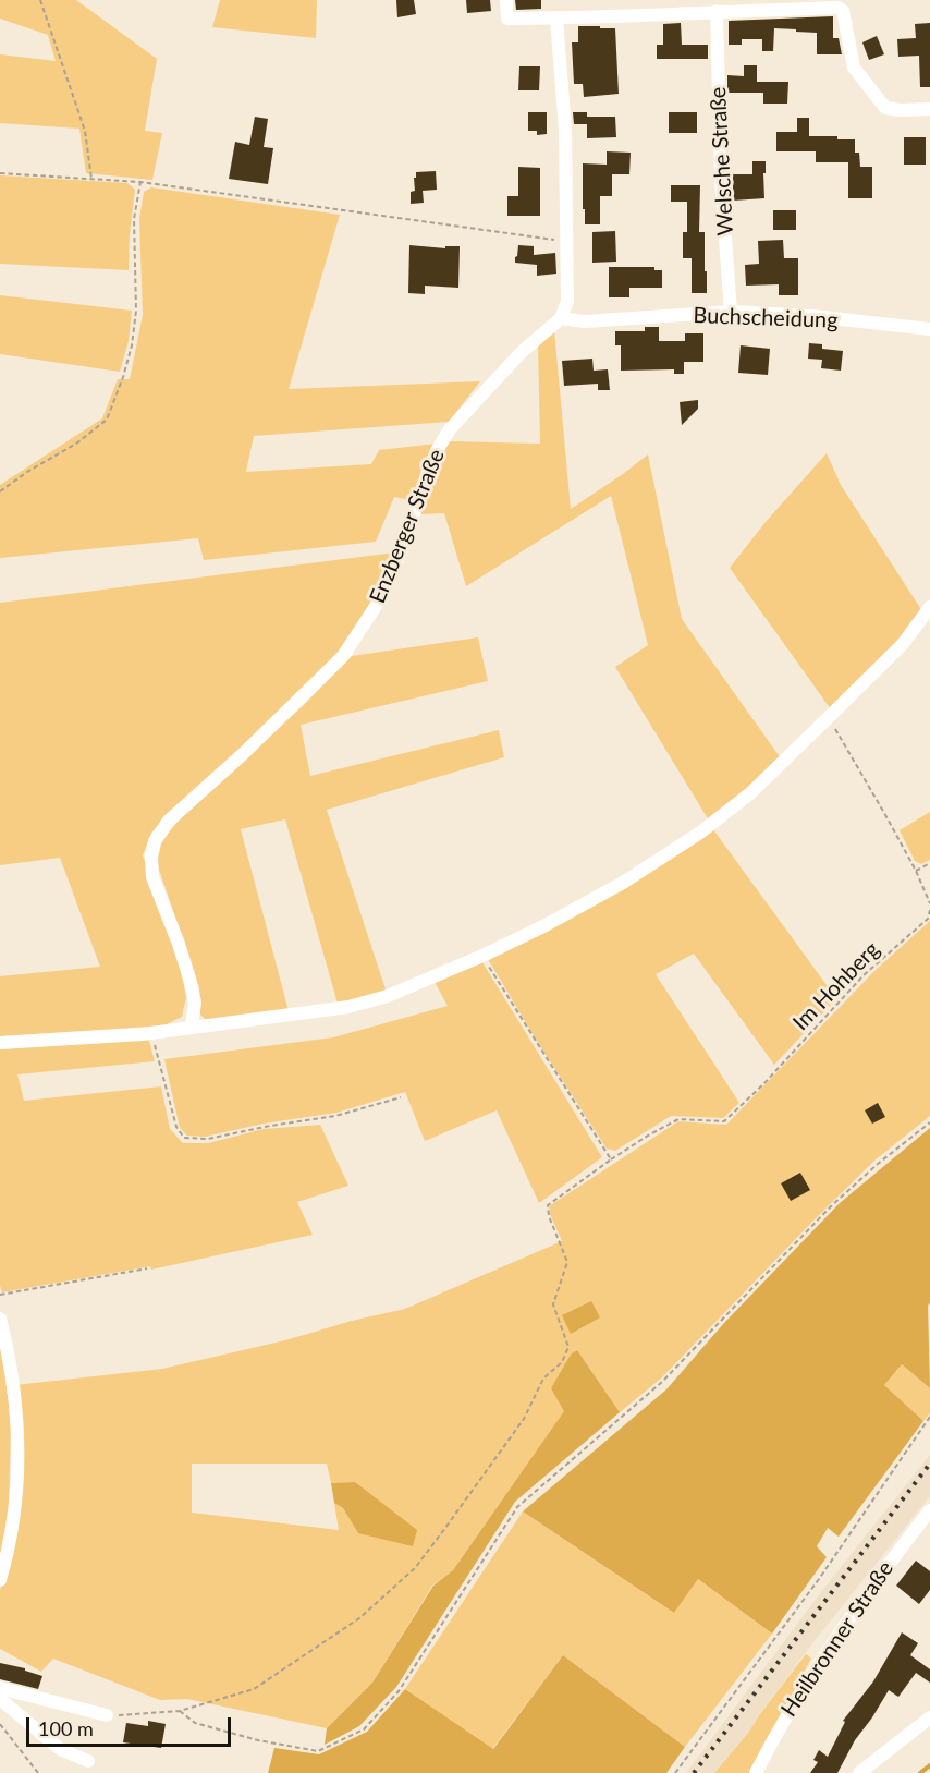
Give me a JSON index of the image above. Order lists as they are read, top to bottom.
{
  "streets": {
    "street": [
      "Welsche Straße",
      "Buchscheidung",
      "Enzberger Straße",
      "Heilbronner Straße"
    ],
    "path": ["Im Hohberg"]
  },
  "crossings": [
    ["Welsche Straße", "Buchscheidung"],
    ["Buchscheidung", "Enzberger Straße"]
  ],
  "scale_bar": "100 m"
}
